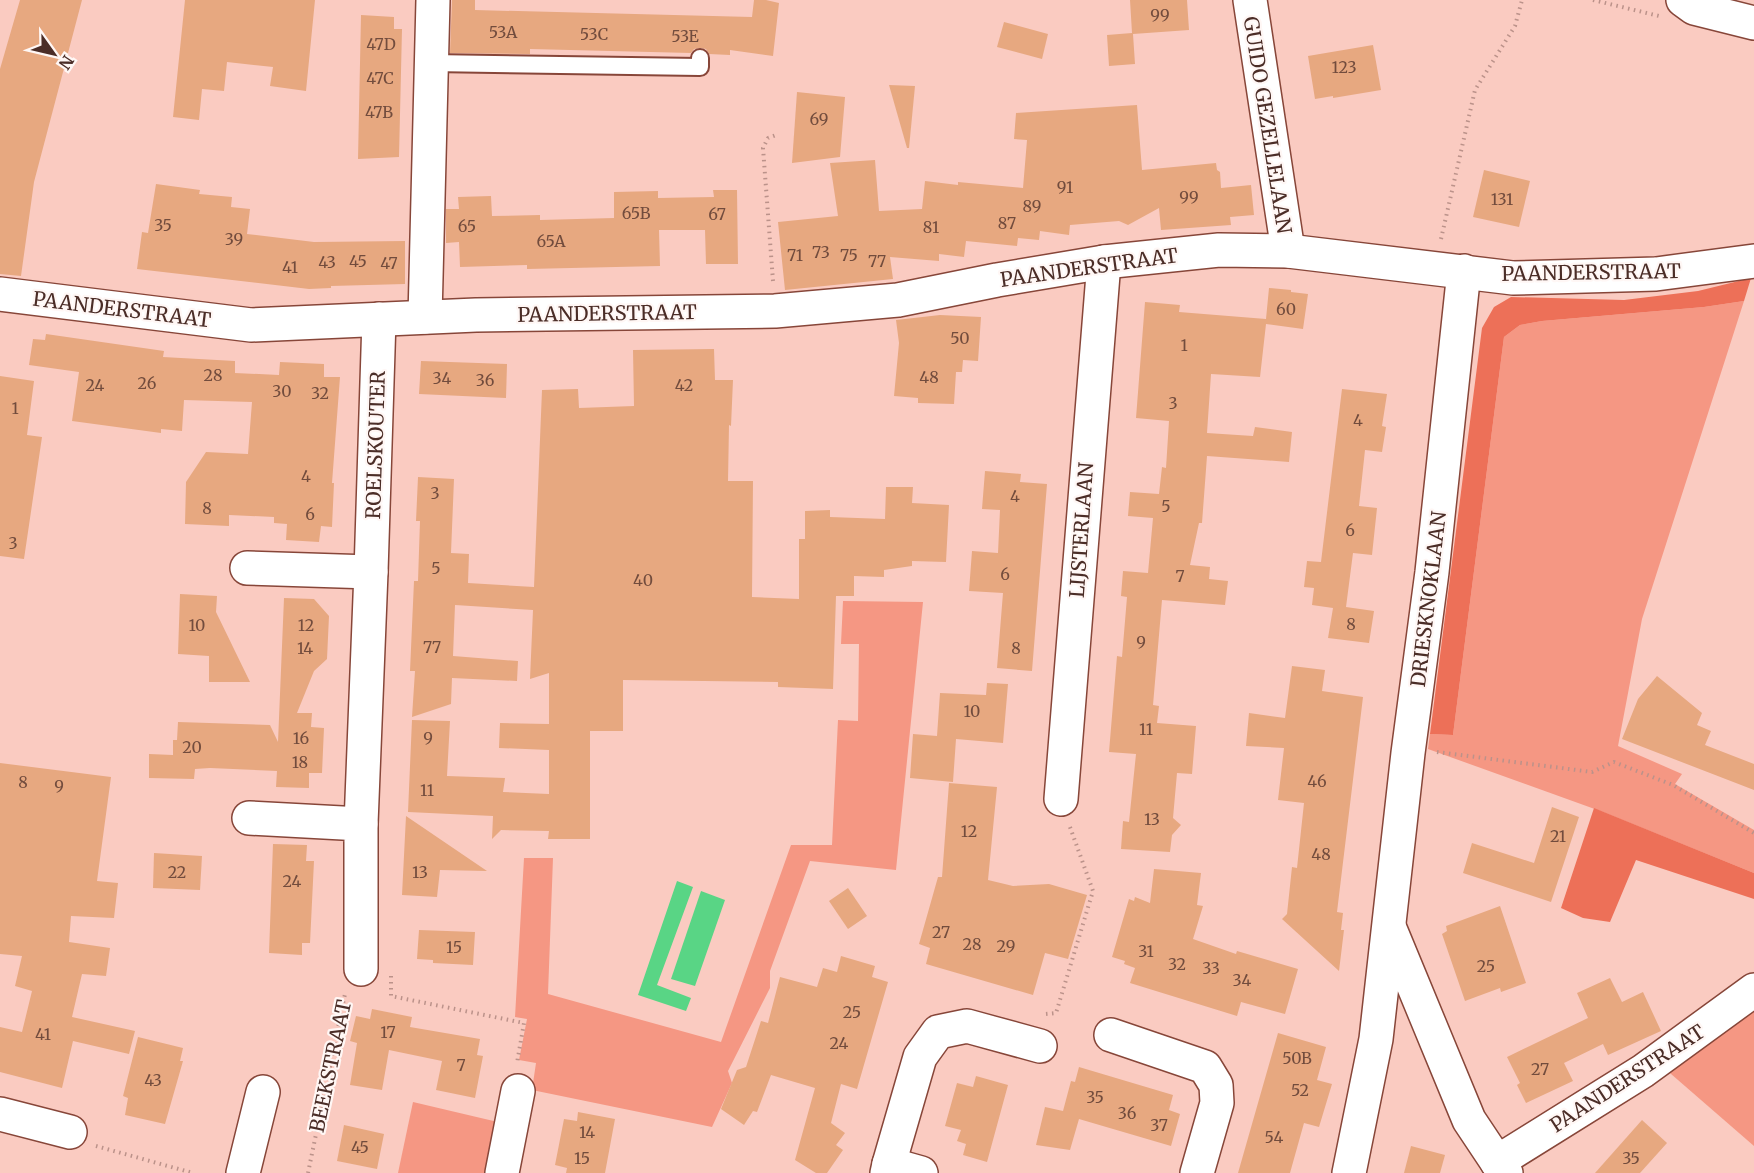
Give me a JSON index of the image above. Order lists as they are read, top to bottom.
{
  "streets": {
    "street": [
      "GUIDO GEZELLELAAN",
      "PAANDERSTRAAT",
      "ROELSKOUTER",
      "LIJSTERLAAN",
      "DRIESKNOKLAAN"
    ],
    "path": ["BEEKSTRAAT"]
  },
  "crossings": [
    ["GUIDO GEZELLELAAN", "PAANDERSTRAAT"],
    ["PAANDERSTRAAT", "ROELSKOUTER"],
    ["PAANDERSTRAAT", "LIJSTERLAAN"],
    ["PAANDERSTRAAT", "DRIESKNOKLAAN"],
    ["ROELSKOUTER", "BEEKSTRAAT"]
  ],
  "house_numbers": [
    "99",
    "53A",
    "53C",
    "53E",
    "47D",
    "123",
    "47C",
    "47B",
    "69",
    "91",
    "99",
    "131",
    "89",
    "65B",
    "67",
    "87",
    "35",
    "65",
    "81",
    "39",
    "65A",
    "73",
    "71",
    "75",
    "45",
    "77",
    "43",
    "47",
    "41",
    "60",
    "50",
    "1",
    "28",
    "48",
    "34",
    "36",
    "26",
    "24",
    "42",
    "30",
    "32",
    "3",
    "1",
    "4",
    "4",
    "3",
    "4",
    "5",
    "8",
    "6",
    "6",
    "3",
    "5",
    "6",
    "7",
    "40",
    "8",
    "10",
    "12",
    "9",
    "77",
    "14",
    "8",
    "10",
    "11",
    "16",
    "9",
    "20",
    "18",
    "46",
    "8",
    "9",
    "11",
    "13",
    "12",
    "21",
    "48",
    "22",
    "13",
    "24",
    "27",
    "28",
    "29",
    "15",
    "31",
    "32",
    "25",
    "33",
    "34",
    "25",
    "17",
    "41",
    "24",
    "50B",
    "7",
    "27",
    "43",
    "52",
    "35",
    "36",
    "37",
    "14",
    "54",
    "45",
    "15",
    "35"
  ],
  "north": "bottom right"
}
